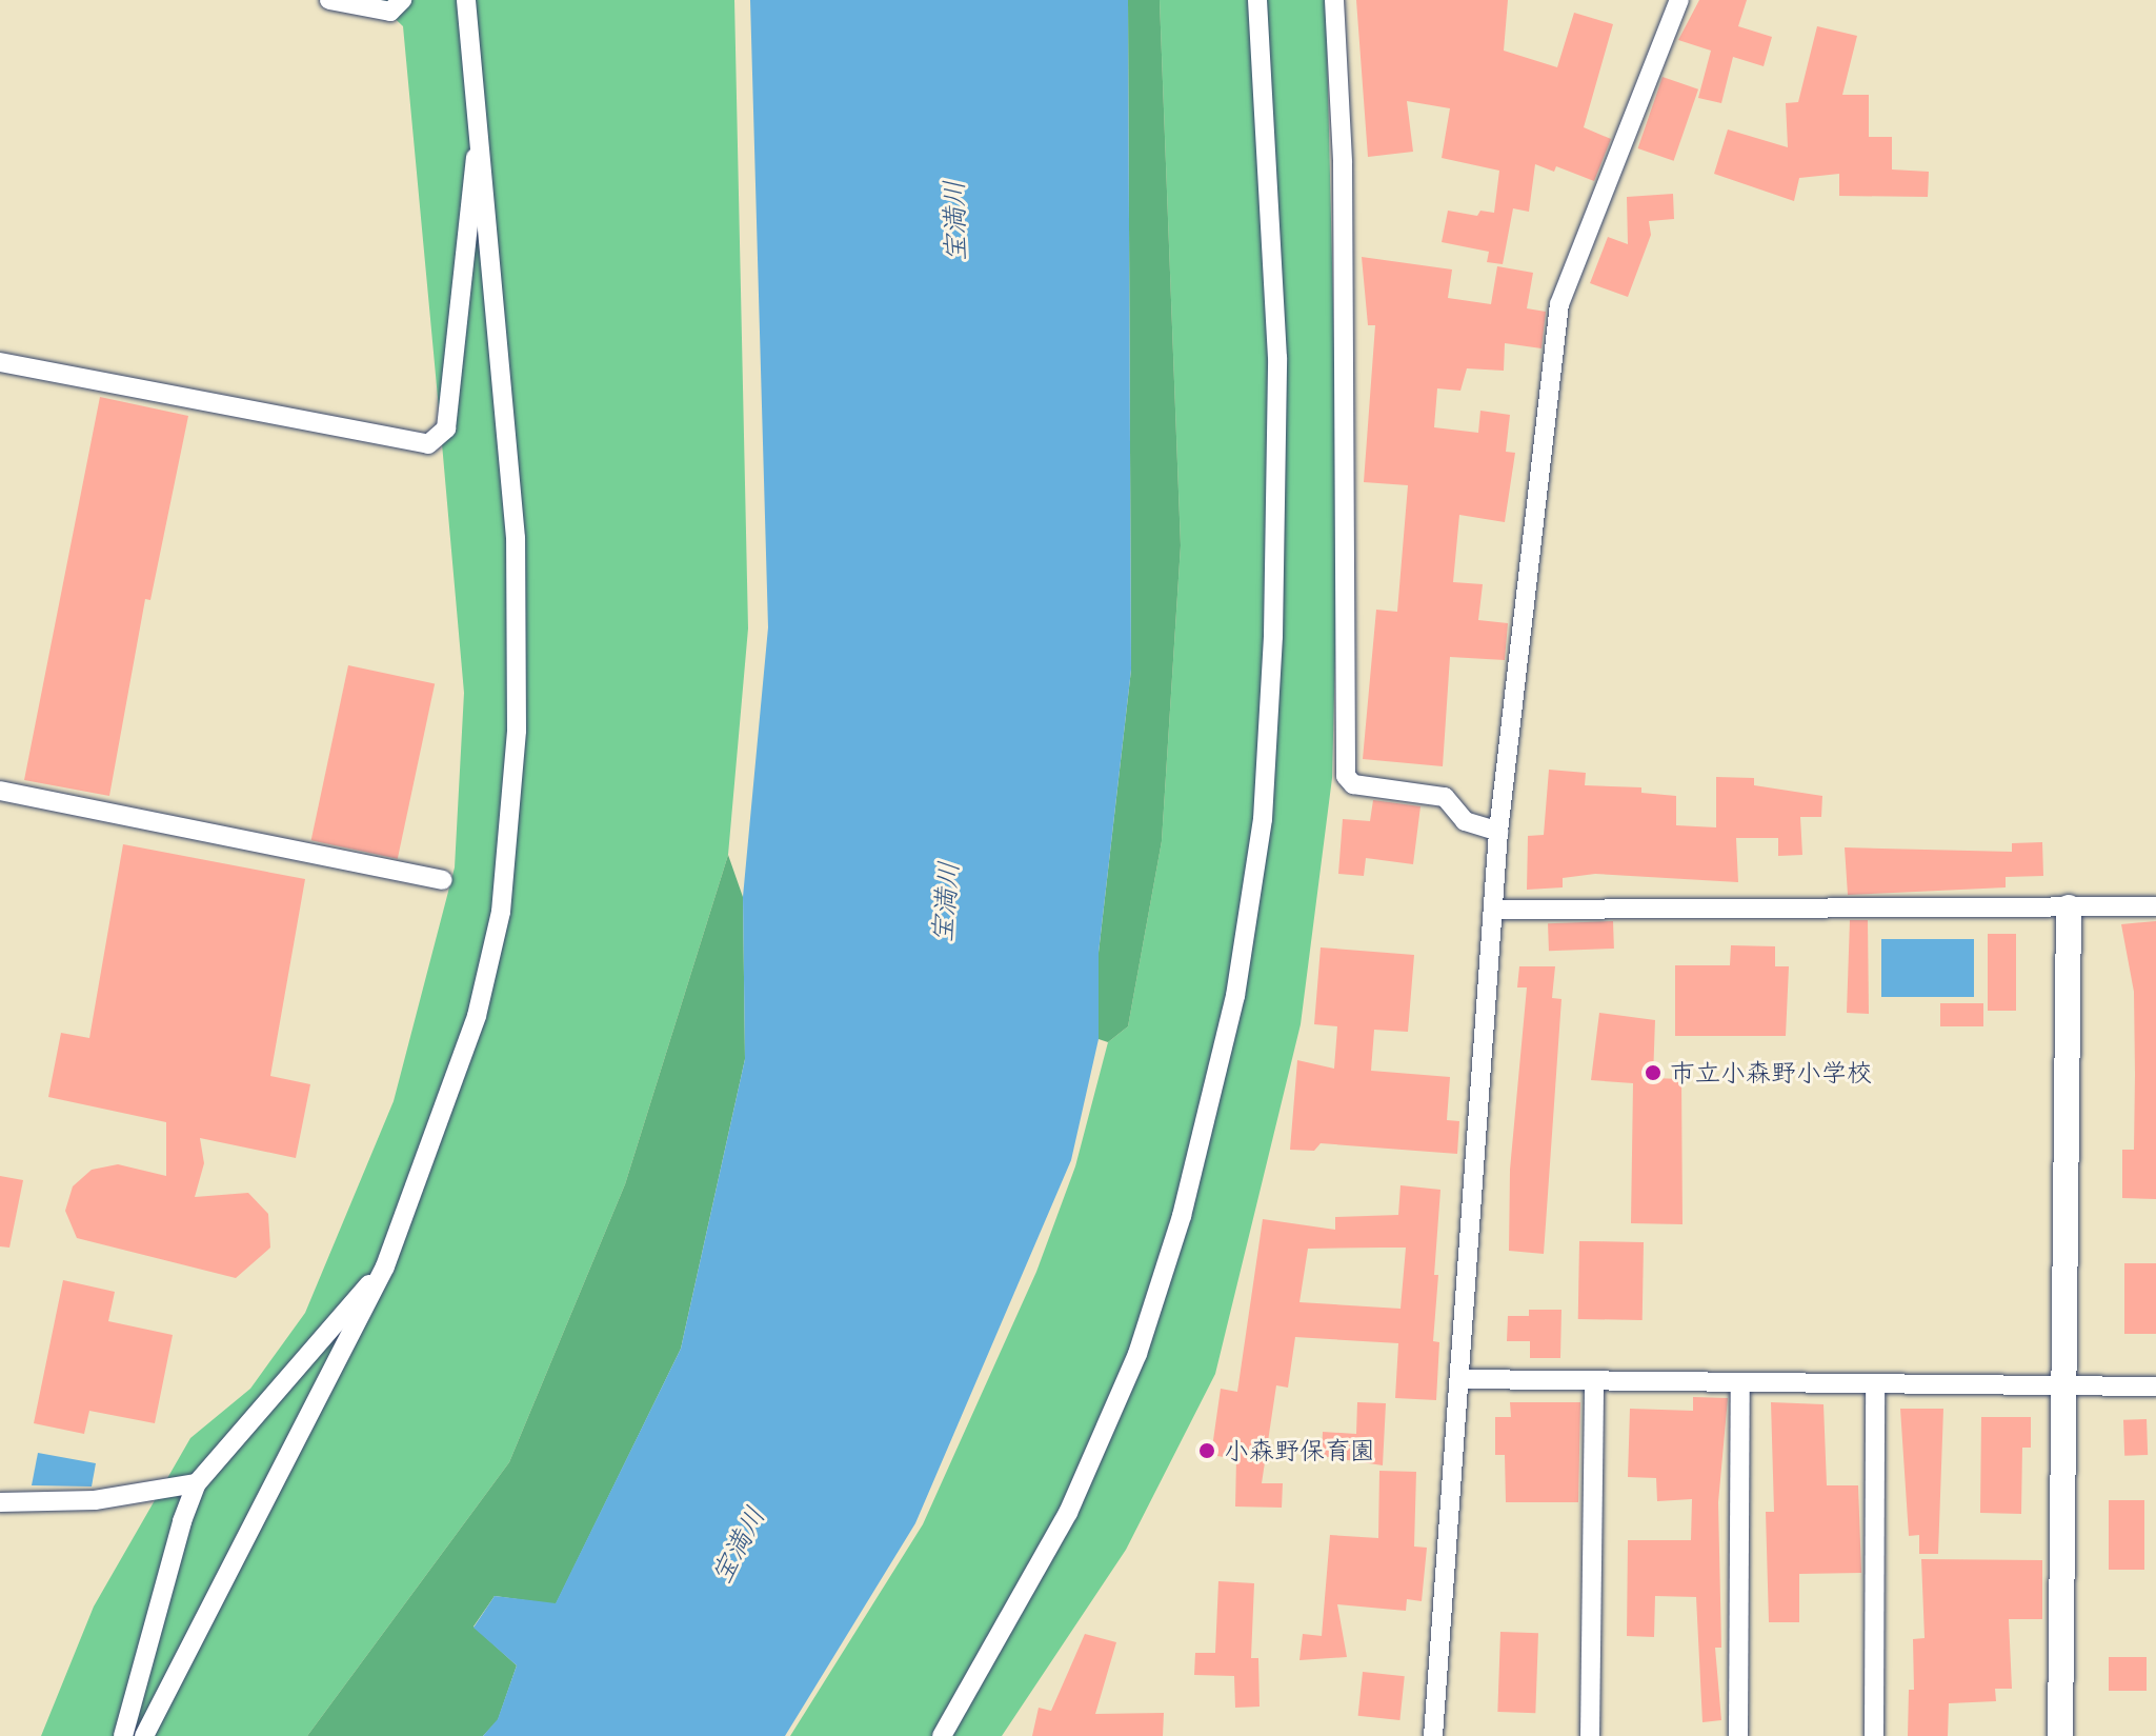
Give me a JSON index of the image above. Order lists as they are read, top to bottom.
{
  "water": ["宝満川"],
  "places": ["市立小森野小学校", "小森野保育園"]
}
